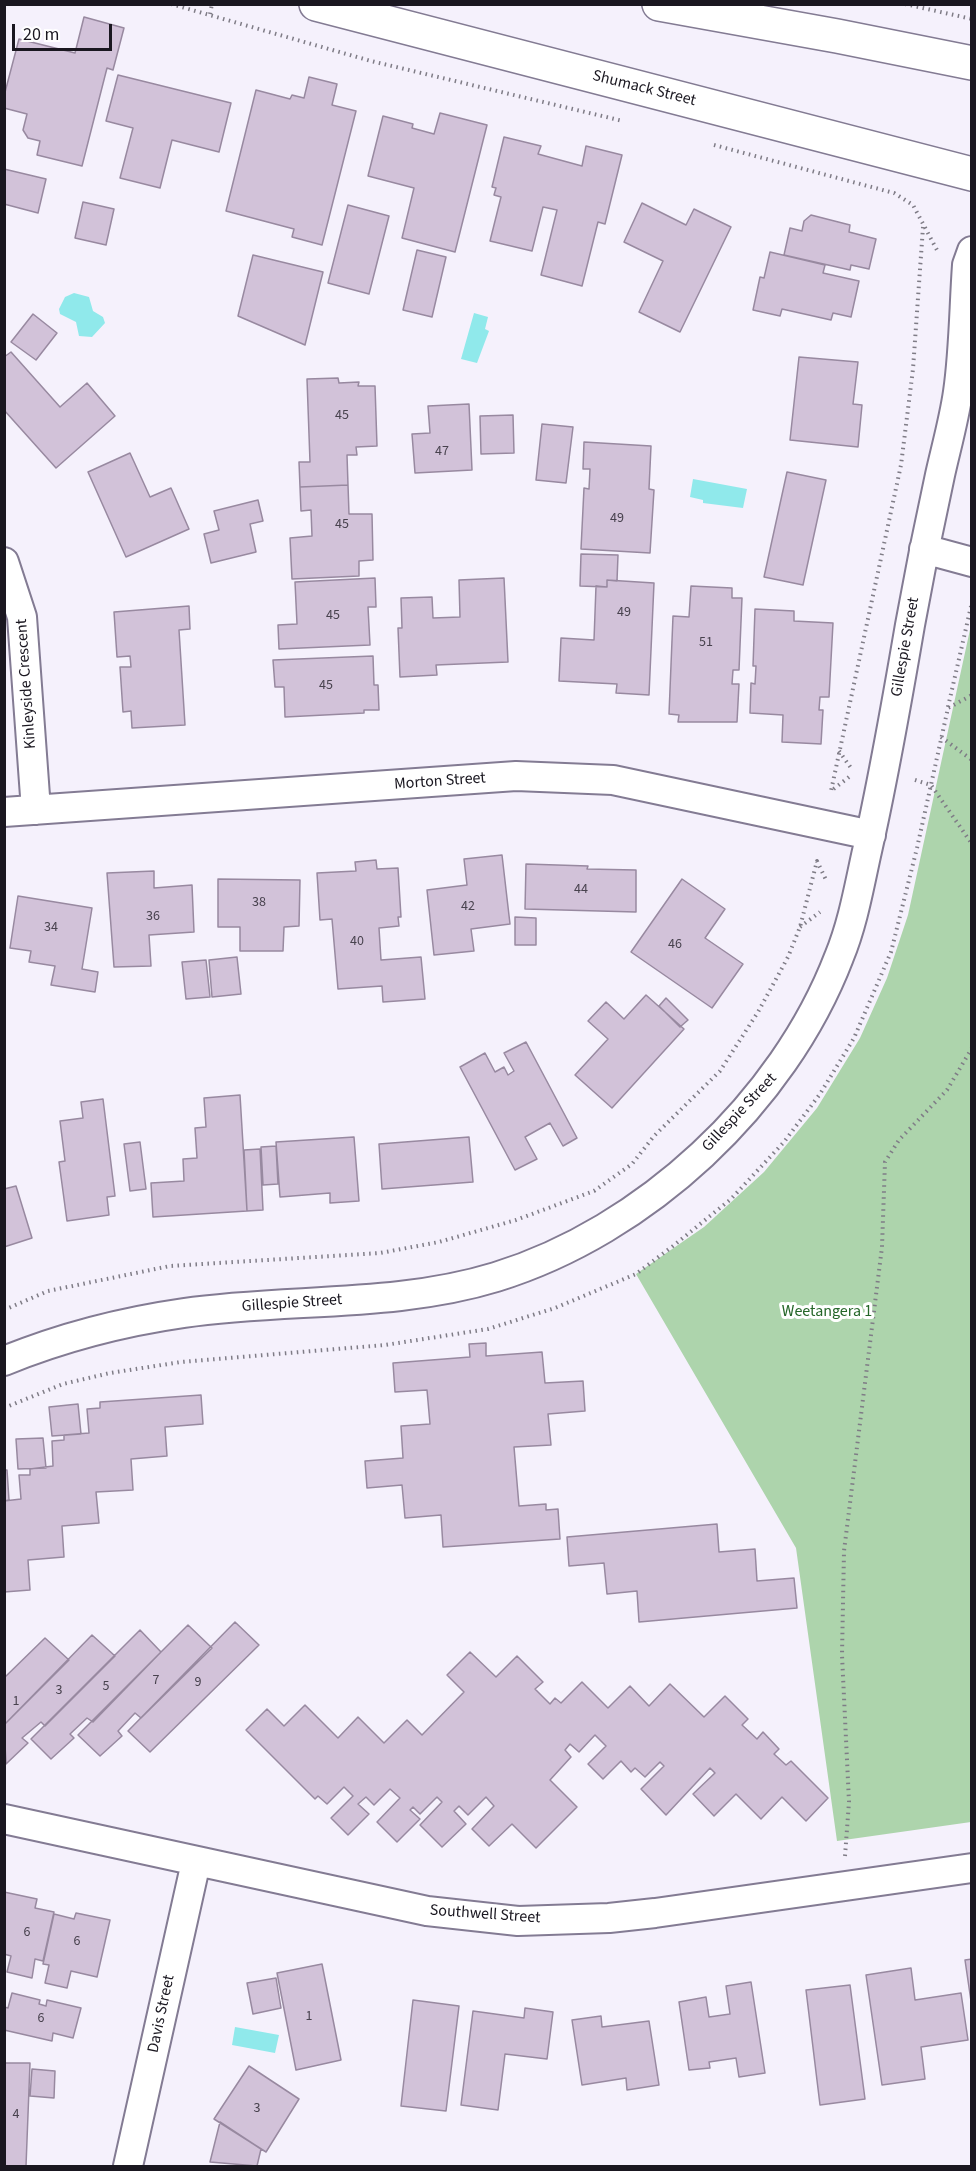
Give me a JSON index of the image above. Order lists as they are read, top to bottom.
{
  "streets": {
    "street": [
      "Shumack Street",
      "Gillespie Street",
      "Kinleyside Crescent",
      "Morton Street",
      "Southwell Street",
      "Davis Street"
    ]
  },
  "crossings": [
    ["Gillespie Street", "Morton Street"],
    ["Kinleyside Crescent", "Morton Street"],
    ["Southwell Street", "Davis Street"]
  ],
  "parks": ["Weetangera 1"],
  "house_numbers": [
    "45",
    "47",
    "49",
    "45",
    "49",
    "45",
    "51",
    "45",
    "44",
    "38",
    "42",
    "36",
    "34",
    "40",
    "46",
    "7",
    "9",
    "5",
    "3",
    "1",
    "6",
    "6",
    "1",
    "6",
    "3",
    "4"
  ],
  "scale_bar": "20 m"
}
